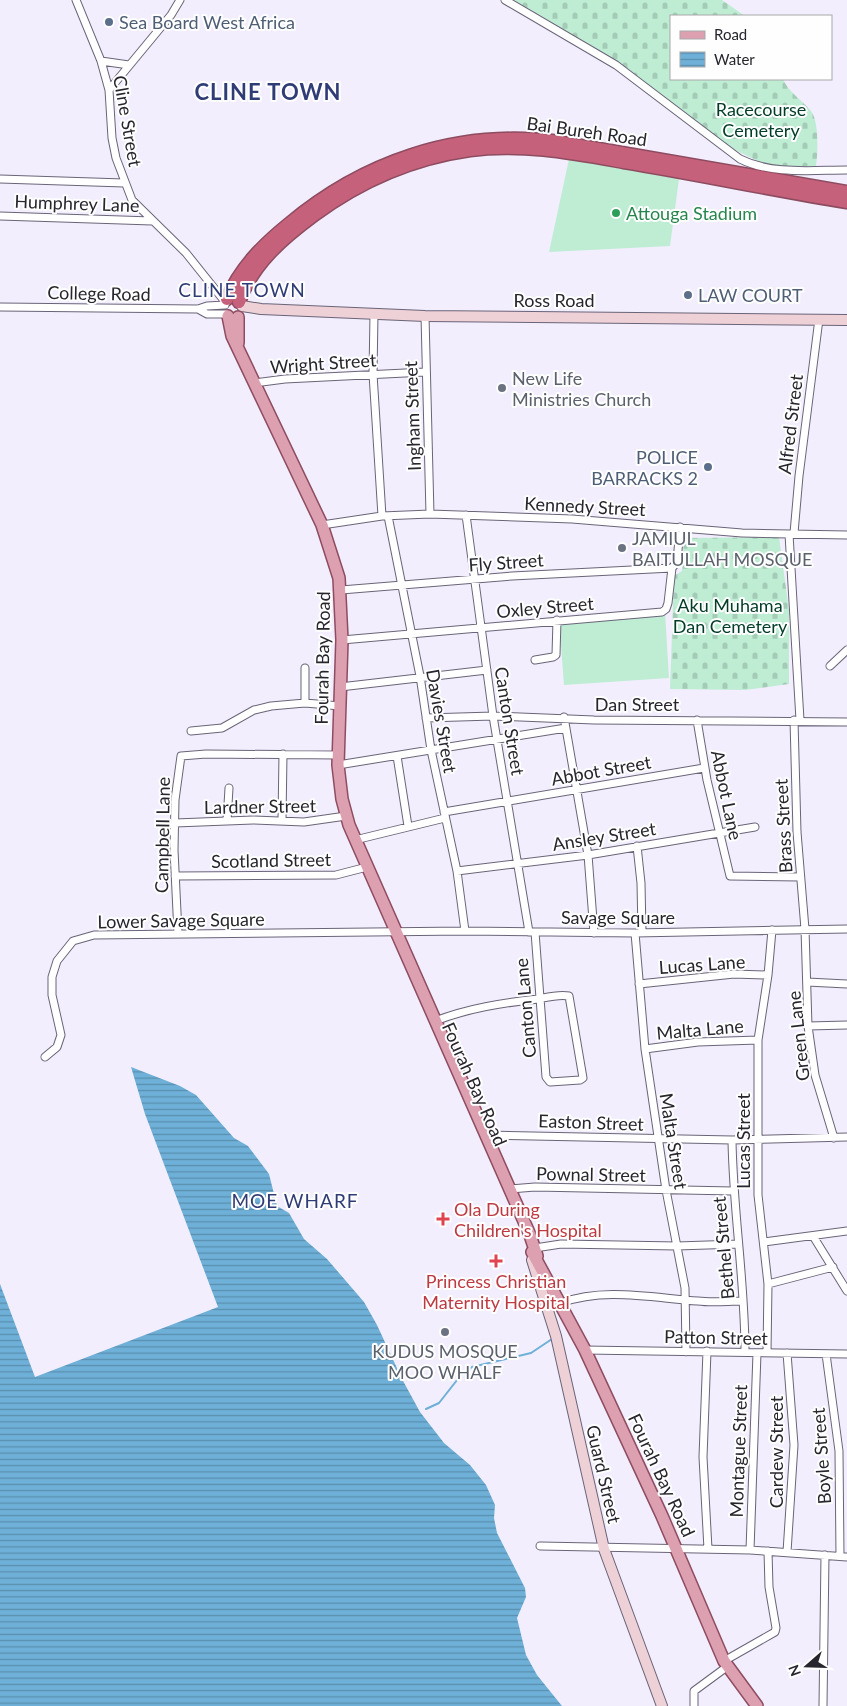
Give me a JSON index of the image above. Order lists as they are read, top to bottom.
{
  "streets": {
    "highway": ["Bai Bureh Road"],
    "main road": ["Ross Road", "Fourah Bay Road", "Guard Street"],
    "street": [
      "Cline Street",
      "Humphrey Lane",
      "College Road",
      "Wright Street",
      "Ingham Street",
      "Alfred Street",
      "Kennedy Street",
      "Fly Street",
      "Oxley Street",
      "Dan Street",
      "Davies Street",
      "Canton Street",
      "Abbot Street",
      "Abbot Lane",
      "Lardner Street",
      "Brass Street",
      "Campbell Lane",
      "Ansley Street",
      "Scotland Street",
      "Savage Square",
      "Lower Savage Square",
      "Lucas Lane",
      "Canton Lane",
      "Malta Lane",
      "Green Lane",
      "Easton Street",
      "Malta Street",
      "Lucas Street",
      "Pownal Street",
      "Bethel Street",
      "Patton Street",
      "Montague Street",
      "Cardew Street",
      "Boyle Street"
    ]
  },
  "crossings": [
    ["Cline Street", "Bai Bureh Road"],
    ["Cline Street", "Humphrey Lane"],
    ["Cline Street", "College Road"],
    ["Cline Street", "Ross Road"],
    ["Cline Street", "Fourah Bay Road"],
    ["Bai Bureh Road", "College Road"],
    ["Bai Bureh Road", "Ross Road"],
    ["Bai Bureh Road", "Fourah Bay Road"],
    ["College Road", "Ross Road"],
    ["College Road", "Fourah Bay Road"],
    ["Ross Road", "Ingham Street"],
    ["Ross Road", "Alfred Street"],
    ["Ross Road", "Fourah Bay Road"],
    ["Ross Road", "Davies Street"],
    ["Wright Street", "Ingham Street"],
    ["Wright Street", "Fourah Bay Road"],
    ["Wright Street", "Davies Street"],
    ["Ingham Street", "Kennedy Street"],
    ["Alfred Street", "Kennedy Street"],
    ["Alfred Street", "Brass Street"],
    ["Kennedy Street", "Oxley Street"],
    ["Kennedy Street", "Fourah Bay Road"],
    ["Kennedy Street", "Davies Street"],
    ["Kennedy Street", "Canton Street"],
    ["Kennedy Street", "Brass Street"],
    ["Fly Street", "Oxley Street"],
    ["Fly Street", "Fourah Bay Road"],
    ["Fly Street", "Davies Street"],
    ["Fly Street", "Canton Street"],
    ["Oxley Street", "Fourah Bay Road"],
    ["Oxley Street", "Davies Street"],
    ["Oxley Street", "Canton Street"],
    ["Fourah Bay Road", "Abbot Street"],
    ["Fourah Bay Road", "Lardner Street"],
    ["Fourah Bay Road", "Scotland Street"],
    ["Fourah Bay Road", "Savage Square"],
    ["Fourah Bay Road", "Lower Savage Square"],
    ["Fourah Bay Road", "Easton Street"],
    ["Fourah Bay Road", "Pownal Street"],
    ["Fourah Bay Road", "Patton Street"],
    ["Fourah Bay Road", "Guard Street"],
    ["Dan Street", "Davies Street"],
    ["Dan Street", "Canton Street"],
    ["Dan Street", "Abbot Lane"],
    ["Dan Street", "Brass Street"],
    ["Davies Street", "Abbot Street"],
    ["Davies Street", "Ansley Street"],
    ["Davies Street", "Savage Square"],
    ["Canton Street", "Abbot Street"],
    ["Canton Street", "Ansley Street"],
    ["Canton Street", "Savage Square"],
    ["Canton Street", "Canton Lane"],
    ["Abbot Street", "Abbot Lane"],
    ["Abbot Lane", "Brass Street"],
    ["Abbot Lane", "Ansley Street"],
    ["Lardner Street", "Campbell Lane"],
    ["Brass Street", "Savage Square"],
    ["Brass Street", "Green Lane"],
    ["Campbell Lane", "Scotland Street"],
    ["Campbell Lane", "Lower Savage Square"],
    ["Ansley Street", "Malta Street"],
    ["Savage Square", "Lower Savage Square"],
    ["Savage Square", "Canton Lane"],
    ["Savage Square", "Green Lane"],
    ["Savage Square", "Malta Street"],
    ["Savage Square", "Lucas Street"],
    ["Lucas Lane", "Malta Street"],
    ["Lucas Lane", "Lucas Street"],
    ["Malta Lane", "Malta Street"],
    ["Malta Lane", "Lucas Street"],
    ["Green Lane", "Easton Street"],
    ["Easton Street", "Malta Street"],
    ["Easton Street", "Lucas Street"],
    ["Easton Street", "Bethel Street"],
    ["Malta Street", "Pownal Street"],
    ["Malta Street", "Patton Street"],
    ["Lucas Street", "Patton Street"],
    ["Pownal Street", "Bethel Street"],
    ["Bethel Street", "Patton Street"],
    ["Patton Street", "Montague Street"],
    ["Patton Street", "Cardew Street"],
    ["Patton Street", "Boyle Street"]
  ],
  "districts": ["CLINE TOWN", "CLINE TOWN", "MOE WHARF"],
  "parks": ["Racecourse Cemetery", "Aku Muhama Dan Cemetery"],
  "places": {
    "other": [
      "Sea Board West Africa",
      "Attouga Stadium",
      "LAW COURT",
      "New Life Ministries Church",
      "POLICE BARRACKS 2",
      "JAMIUL BAITULLAH MOSQUE",
      "KUDUS MOSQUE MOO WHALF"
    ],
    "health": ["Ola During Children's Hospital", "Princess Christian Maternity Hospital"]
  },
  "legend": ["Road", "Water"],
  "north": "left"
}
